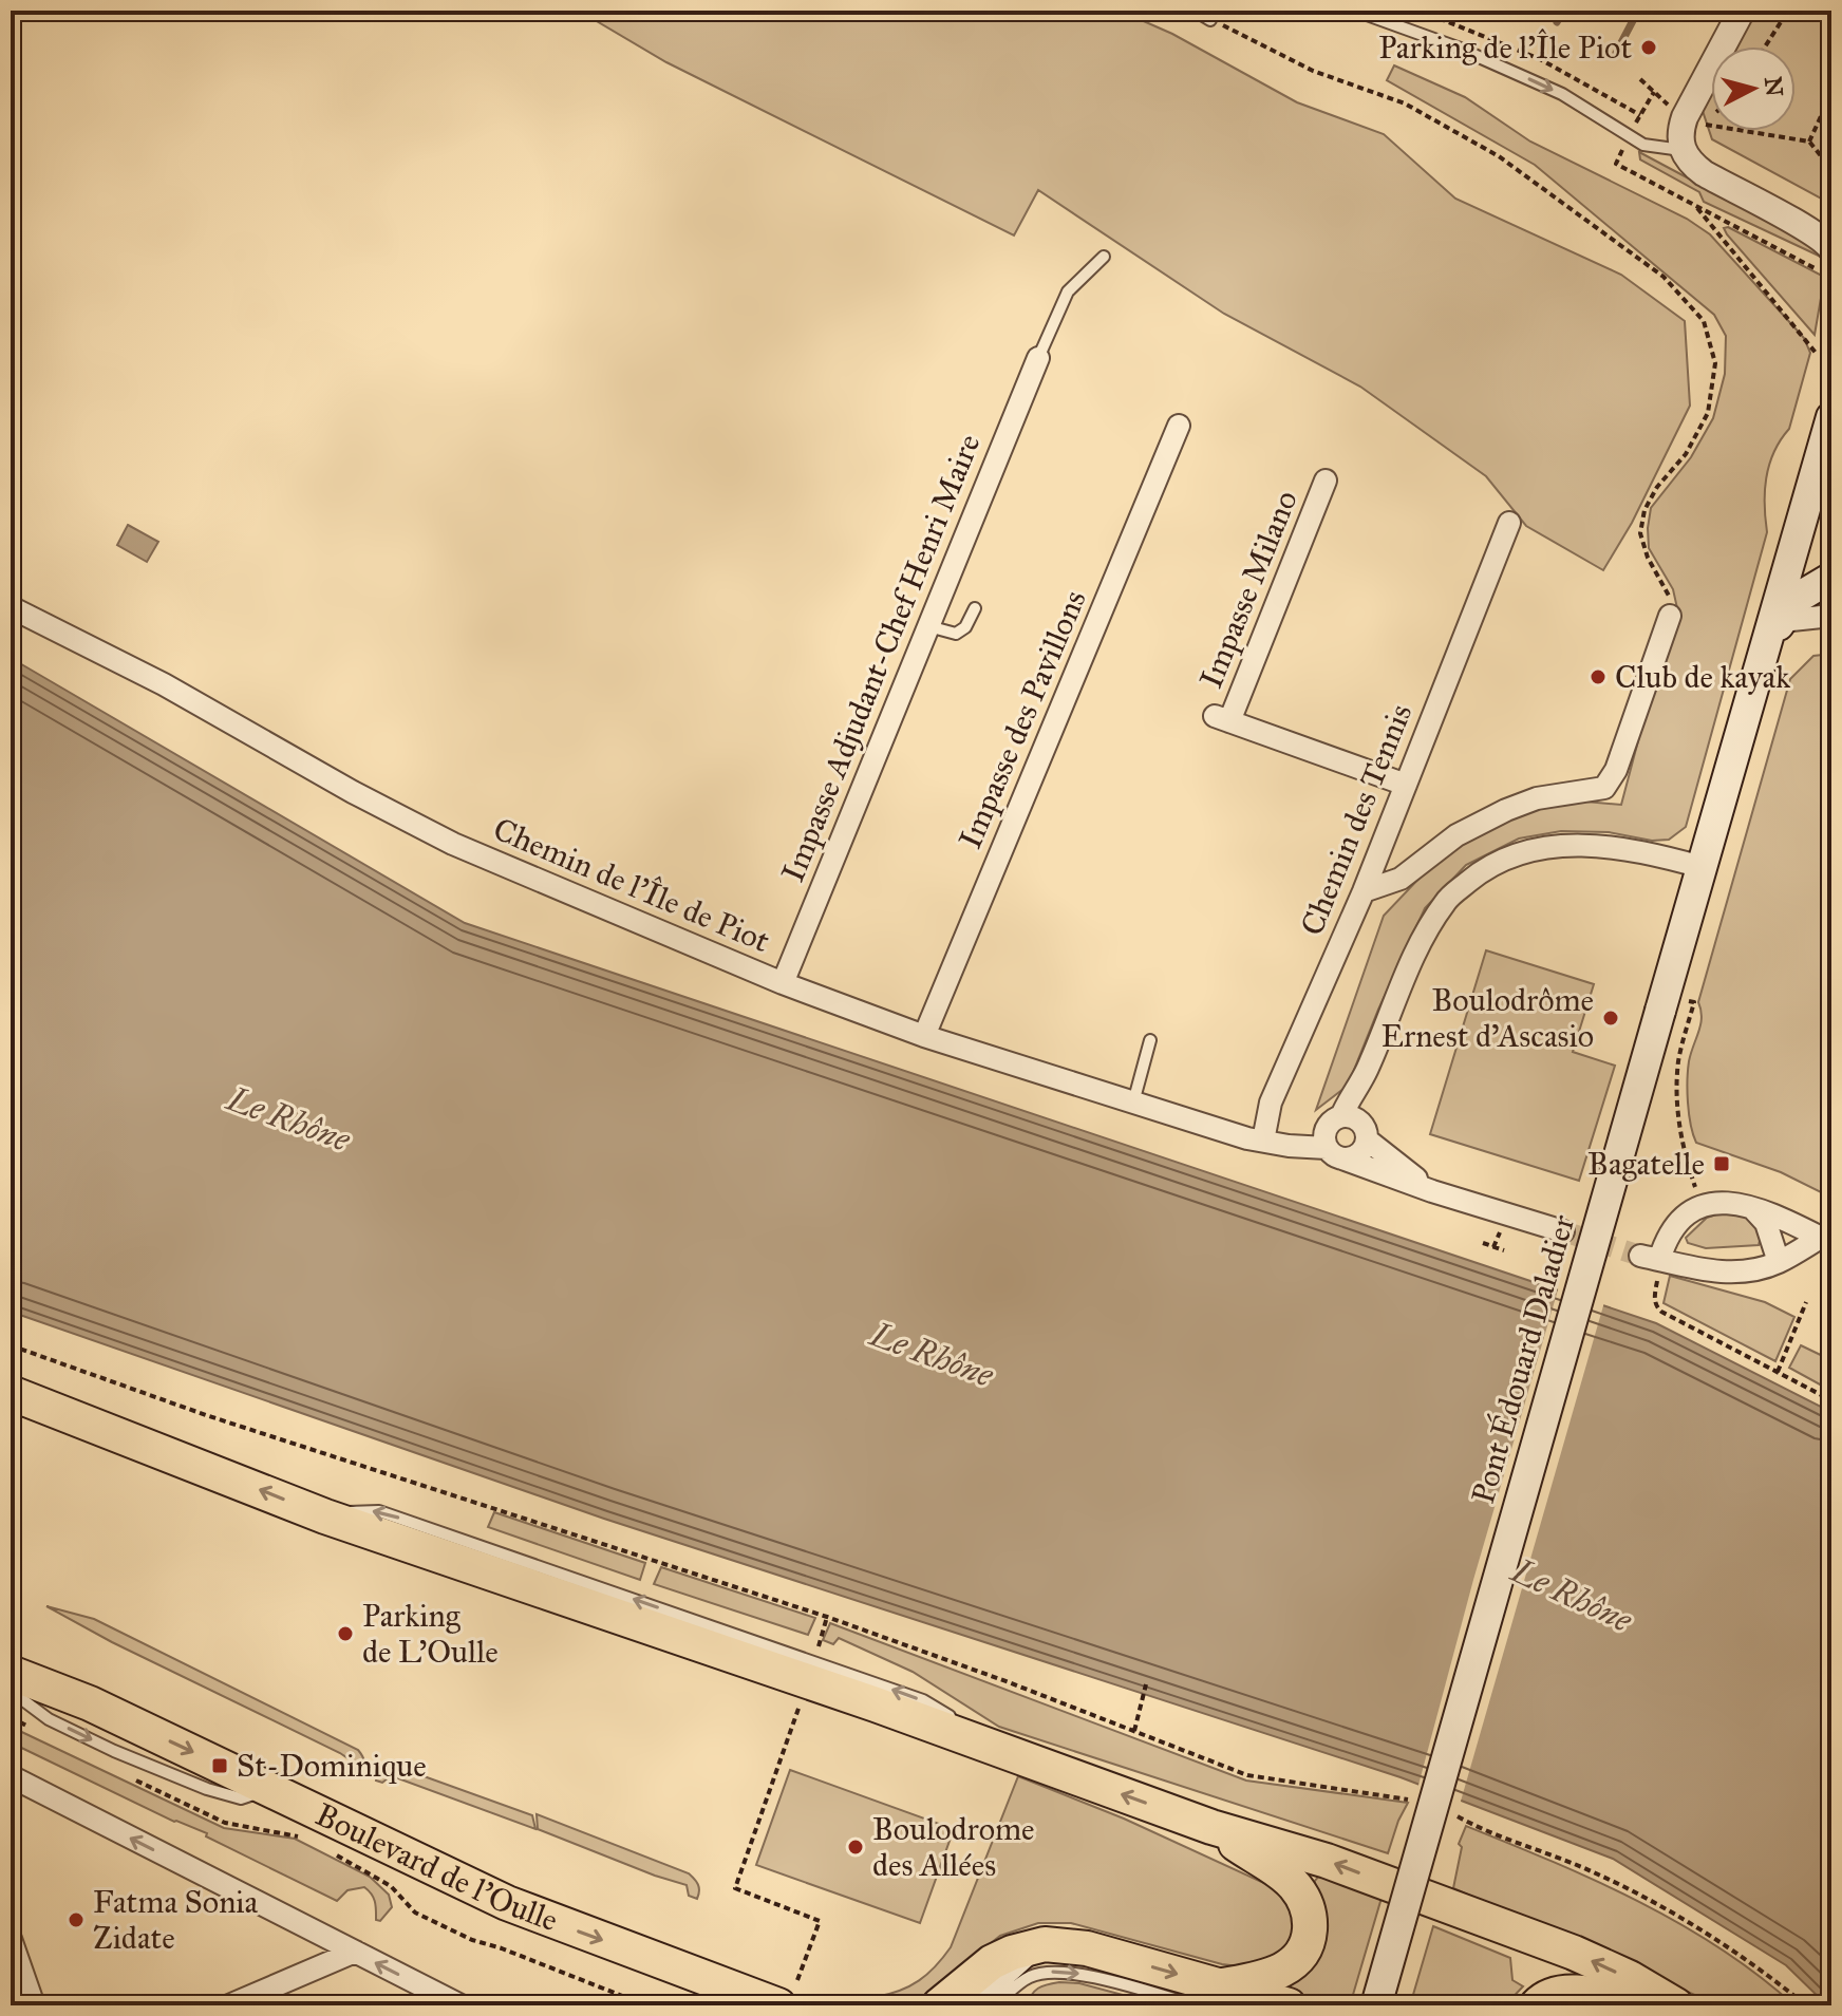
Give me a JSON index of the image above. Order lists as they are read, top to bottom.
{
  "streets": {
    "main road": ["Pont Édouard Daladier", "Boulevard de l'Oulle"],
    "street": [
      "Impasse Milano",
      "Impasse Adjudant-Chef Henri Maire",
      "Impasse des Pavillons",
      "Chemin des Tennis",
      "Chemin de l'Île de Piot"
    ]
  },
  "crossings": [
    ["Impasse Milano", "Chemin des Tennis"],
    ["Impasse Adjudant-Chef Henri Maire", "Chemin de l'Île de Piot"],
    ["Impasse des Pavillons", "Chemin de l'Île de Piot"],
    ["Chemin des Tennis", "Chemin de l'Île de Piot"]
  ],
  "water": ["Le Rhône"],
  "places": {
    "other": [
      "Parking de l'Île Piot",
      "Club de kayak",
      "Boulodrôme Ernest d’Ascasio",
      "Parking de L'Oulle",
      "Boulodrome des Allées",
      "Fatma Sonia Zidate"
    ],
    "transit": ["Bagatelle", "St-Dominique"]
  },
  "north": "right"
}
